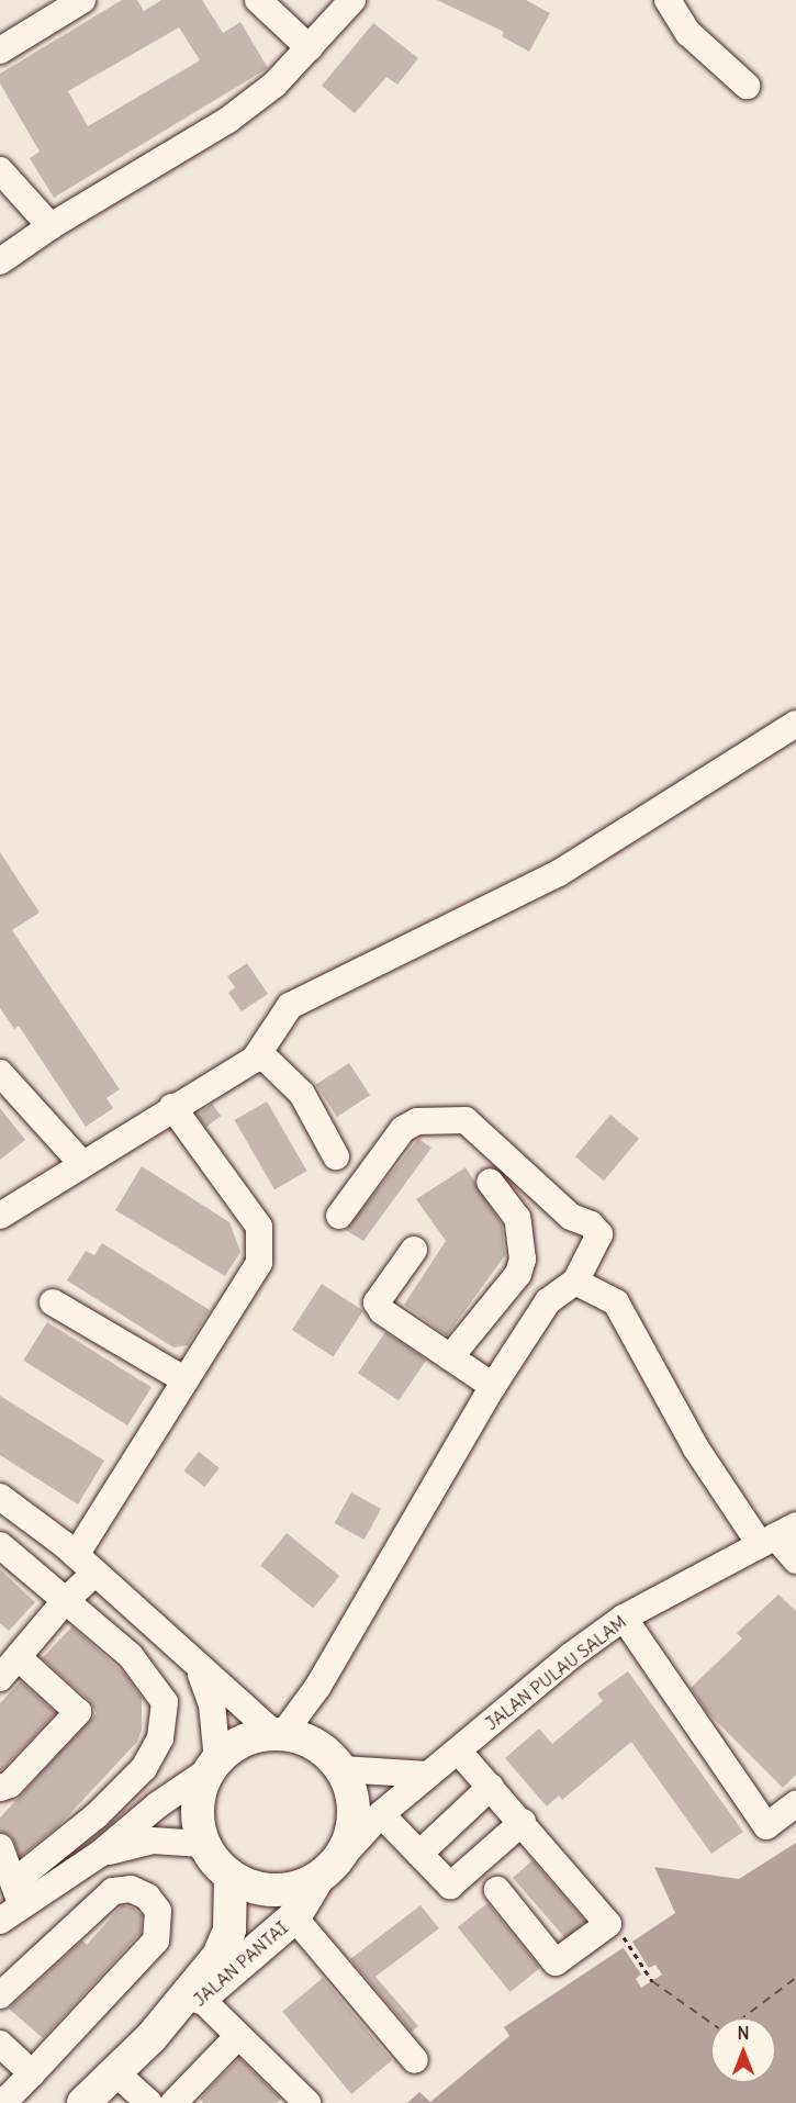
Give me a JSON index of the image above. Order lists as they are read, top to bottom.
{
  "streets": {
    "main road": ["JALAN PANTAI"],
    "street": ["JALAN PULAU SALAM"]
  },
  "crossings": [
    ["JALAN PULAU SALAM", "JALAN PANTAI"]
  ],
  "north": "top"
}
